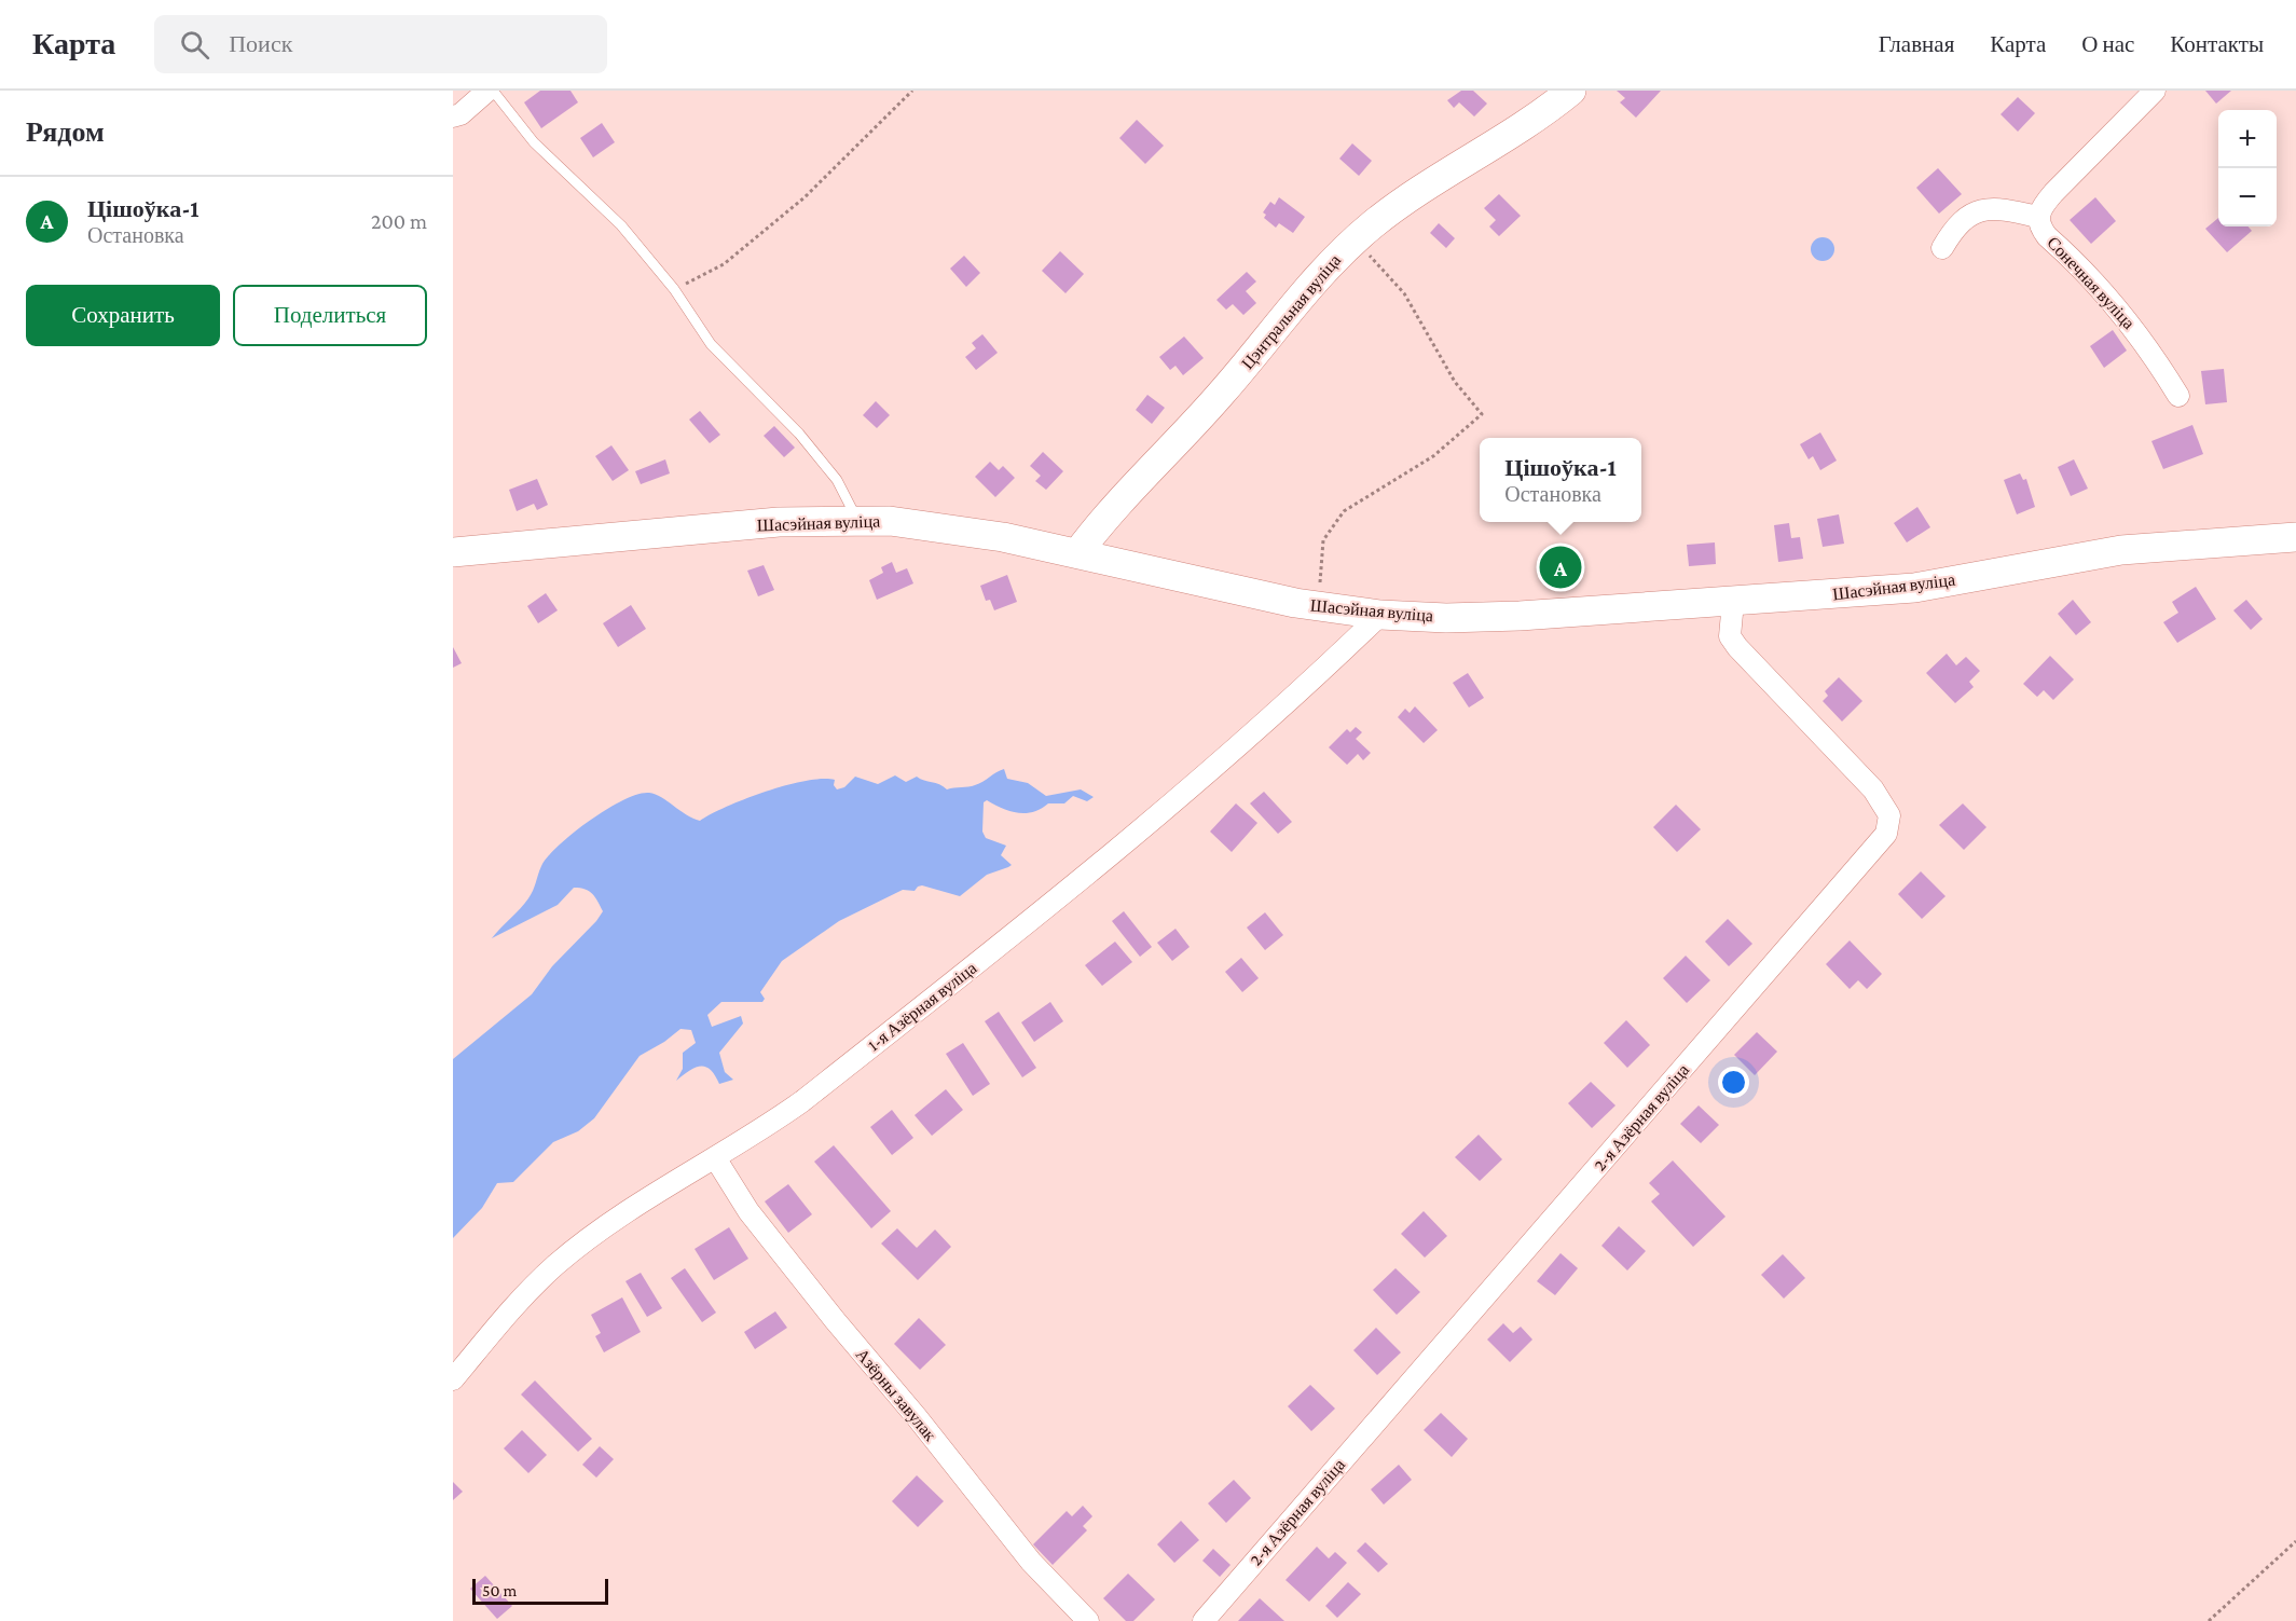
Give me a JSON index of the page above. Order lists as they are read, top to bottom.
{
  "streets": {
    "main road": ["Цэнтральная вуліца", "Шасэйная вуліца"],
    "street": [
      "Сонечная вуліца",
      "1-я Азёрная вуліца",
      "2-я Азёрная вуліца",
      "Азёрны завулак"
    ]
  },
  "crossings": [
    ["Цэнтральная вуліца", "Шасэйная вуліца"],
    ["Шасэйная вуліца", "1-я Азёрная вуліца"],
    ["Шасэйная вуліца", "2-я Азёрная вуліца"],
    ["1-я Азёрная вуліца", "Азёрны завулак"]
  ],
  "scale_bar": "50 m",
  "page": {
    "header": "Карта",
    "search": "Поиск",
    "nav": [
      "Главная",
      "Карта",
      "О нас",
      "Контакты"
    ],
    "heading": "Рядом",
    "map_buttons": ["+", "−"],
    "list": [
      {
        "mark": "A",
        "name": "Цішоўка-1",
        "note": "Остановка",
        "value": "200 m"
      }
    ],
    "buttons": ["Сохранить", "Поделиться"],
    "popup": ["Цішоўка-1", "Остановка"],
    "pins": "A",
    "scale": "50 m"
  }
}
